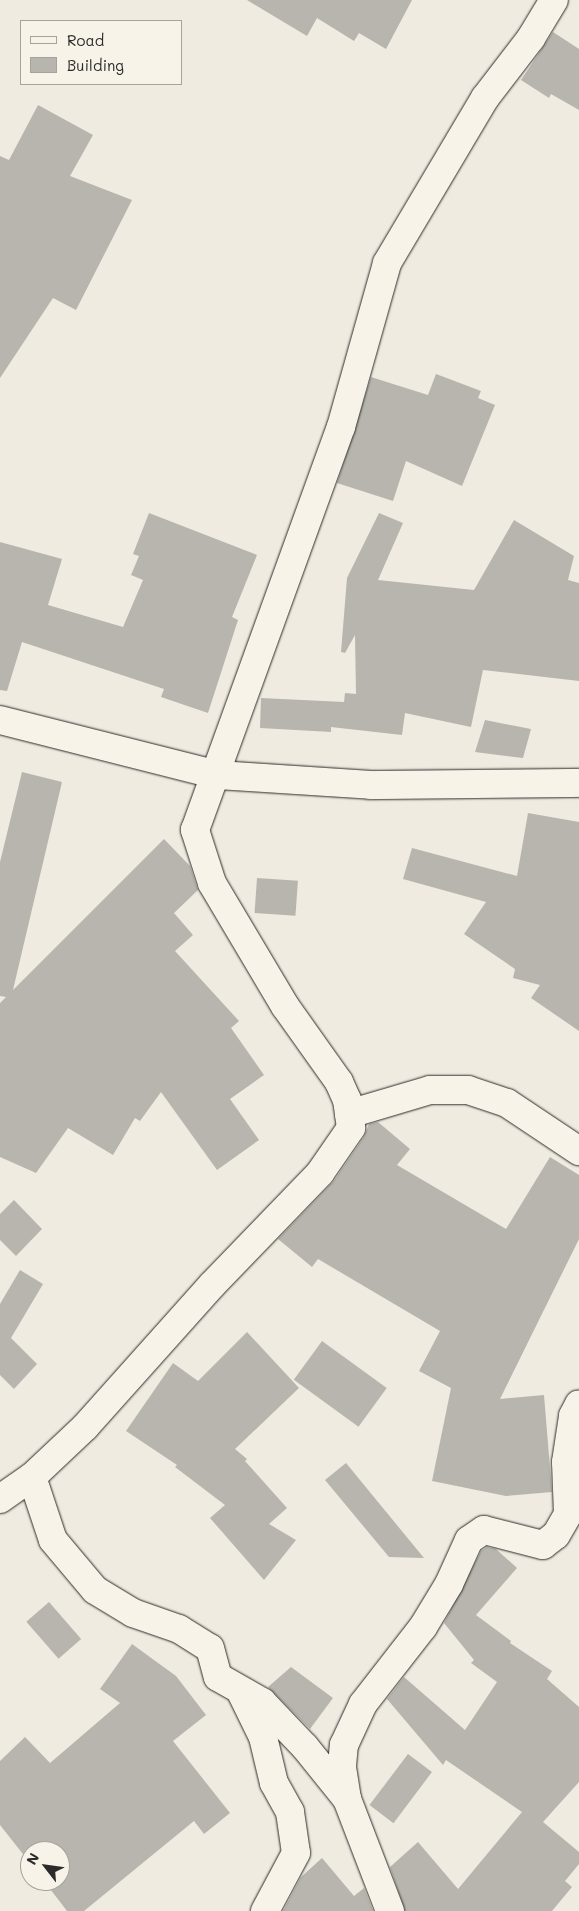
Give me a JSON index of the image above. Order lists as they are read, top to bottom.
{
  "legend": ["Road", "Building"],
  "north": "top left"
}
